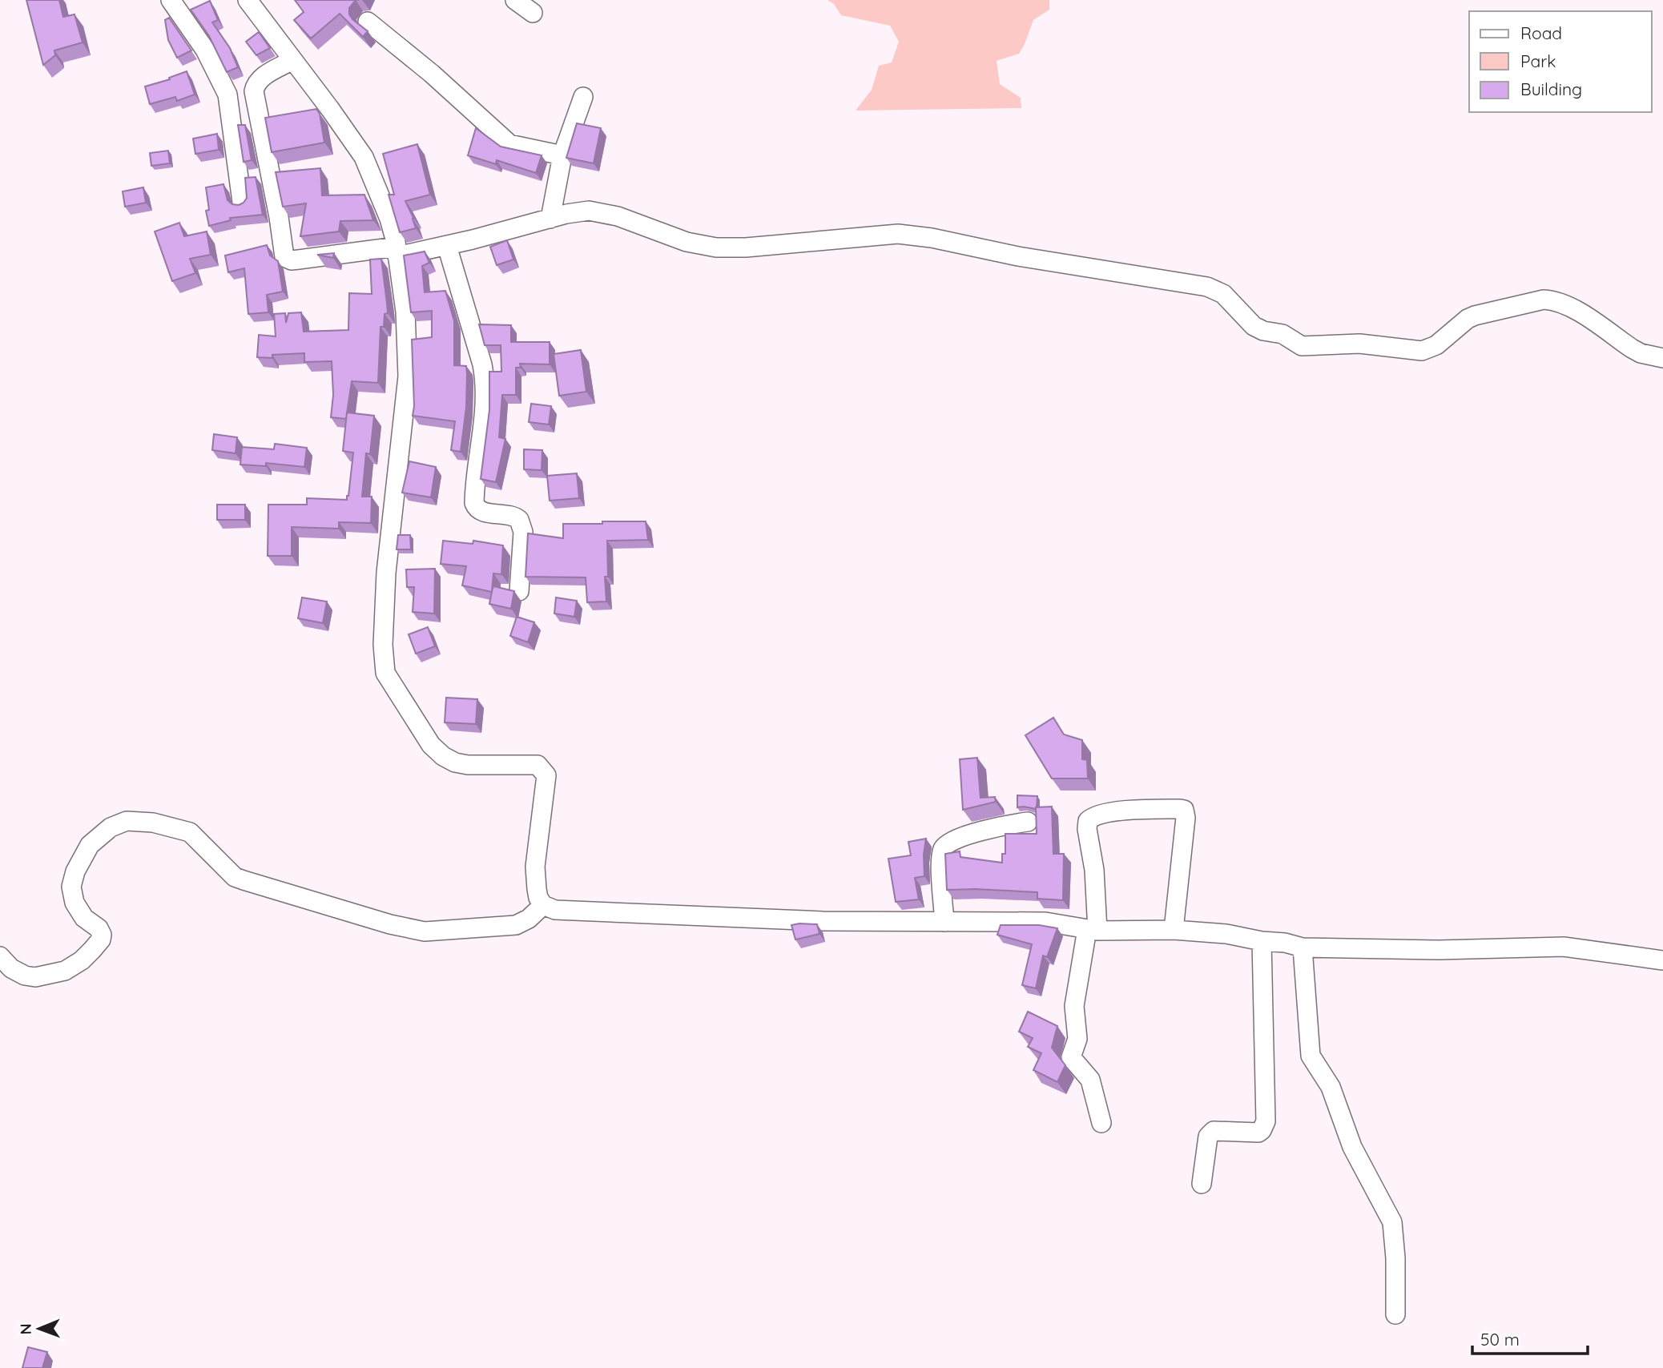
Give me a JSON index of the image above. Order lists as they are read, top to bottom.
{
  "legend": ["Road", "Park", "Building"],
  "scale_bar": "50 m",
  "north": "left"
}
